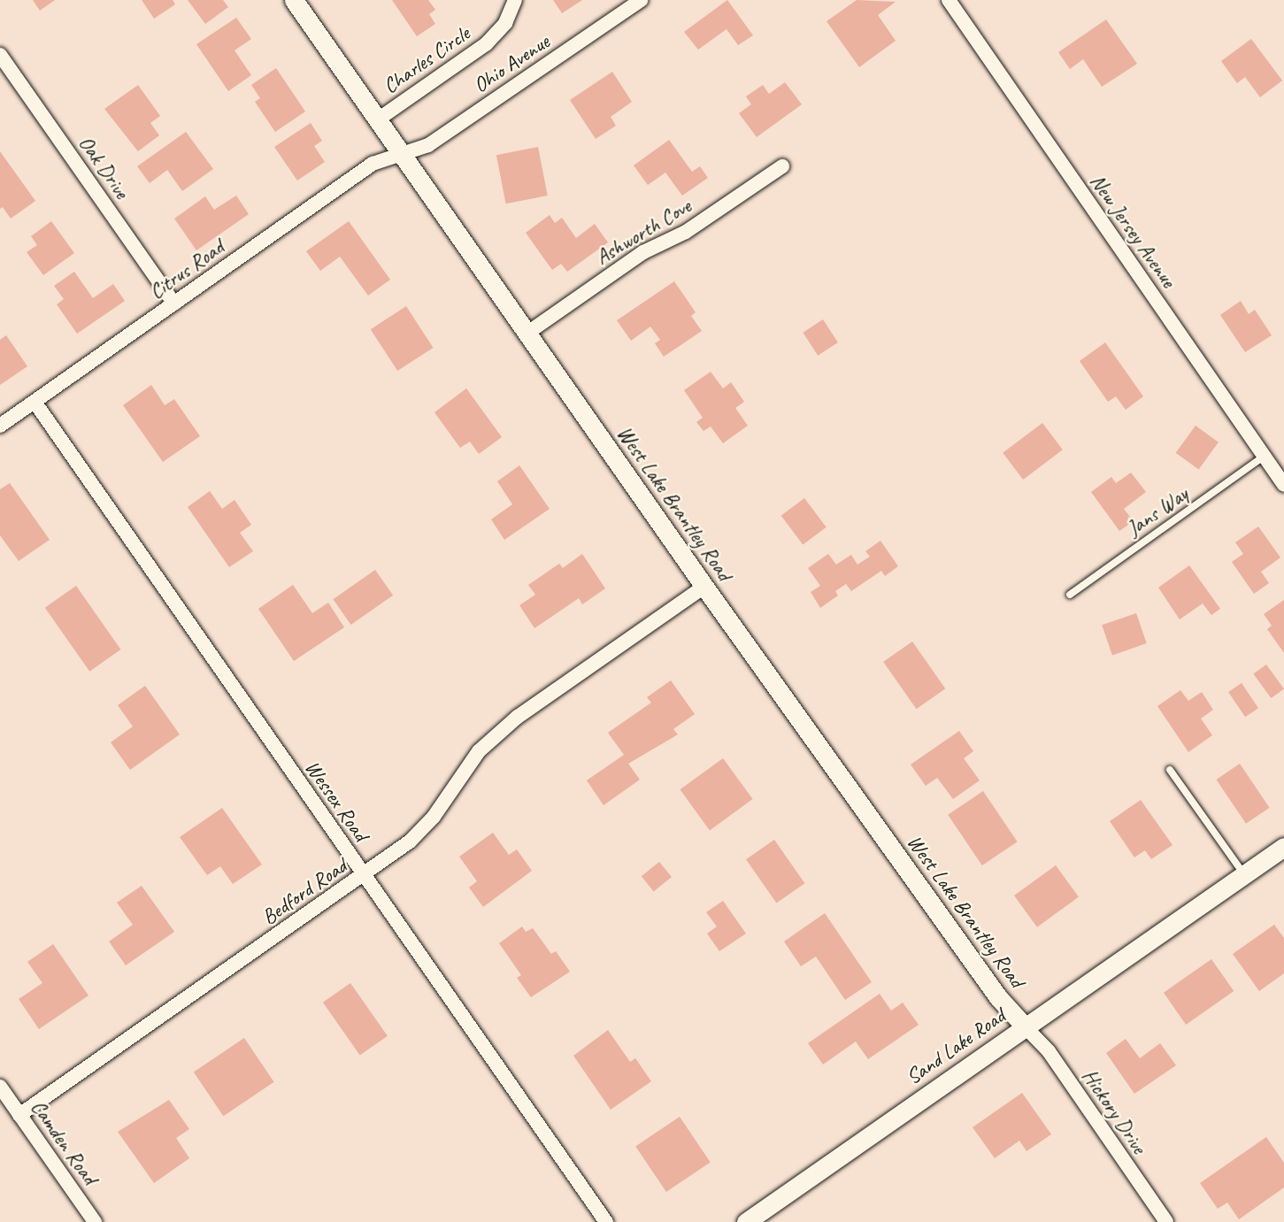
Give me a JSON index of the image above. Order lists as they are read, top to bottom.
{
  "streets": {
    "street": [
      "Charles Circle",
      "Ohio Avenue",
      "Oak Drive",
      "New Jersey Avenue",
      "Ashworth Cove",
      "Citrus Road",
      "West Lake Brantley Road",
      "Wessex Road",
      "Bedford Road",
      "Sand Lake Road",
      "Hickory Drive",
      "Camden Road"
    ],
    "lane": ["Jans Way"]
  },
  "crossings": [
    ["Charles Circle", "West Lake Brantley Road"],
    ["Ohio Avenue", "Citrus Road"],
    ["Ohio Avenue", "West Lake Brantley Road"],
    ["Oak Drive", "Citrus Road"],
    ["New Jersey Avenue", "Jans Way"],
    ["Ashworth Cove", "West Lake Brantley Road"],
    ["Citrus Road", "West Lake Brantley Road"],
    ["Citrus Road", "Wessex Road"],
    ["West Lake Brantley Road", "Bedford Road"],
    ["West Lake Brantley Road", "Sand Lake Road"],
    ["West Lake Brantley Road", "Hickory Drive"],
    ["Wessex Road", "Bedford Road"],
    ["Bedford Road", "Camden Road"],
    ["Sand Lake Road", "Hickory Drive"]
  ]
}
